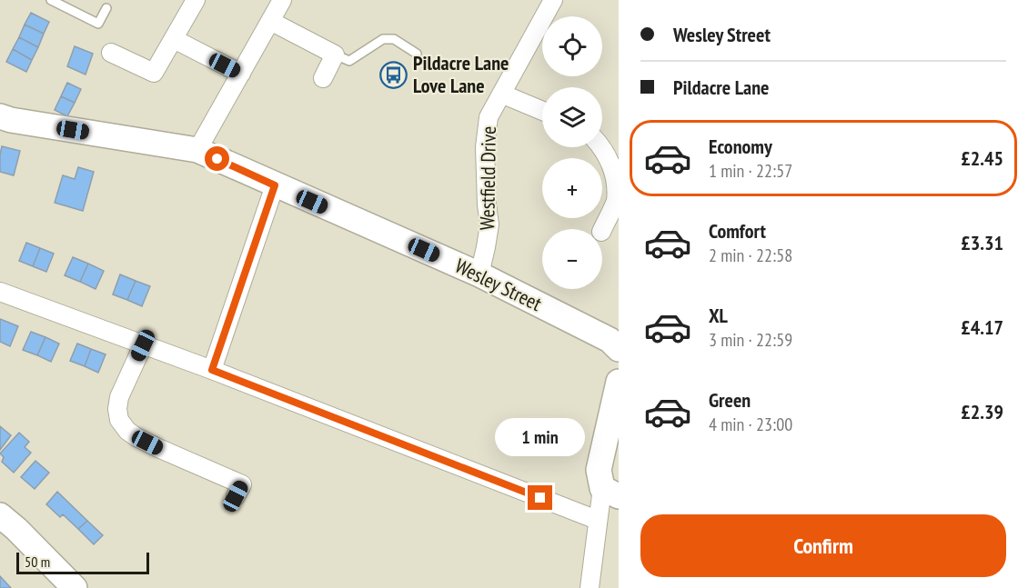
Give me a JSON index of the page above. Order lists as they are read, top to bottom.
{
  "streets": {
    "street": ["Westfield Drive", "Wesley Street"]
  },
  "crossings": [
    ["Westfield Drive", "Wesley Street"]
  ],
  "places": {
    "bus stop": ["Pildacre Lane Love Lane"]
  },
  "scale_bar": "50 m",
  "page": {
    "banner": ["Wesley Street", "Pildacre Lane"],
    "map_buttons": ["+", "−"],
    "list": [
      {
        "name": "Economy",
        "note": "1 min · 22:57",
        "value": "£2.45"
      },
      {
        "name": "Comfort",
        "note": "2 min · 22:58",
        "value": "£3.31"
      },
      {
        "name": "XL",
        "note": "3 min · 22:59",
        "value": "£4.17"
      },
      {
        "name": "Green",
        "note": "4 min · 23:00",
        "value": "£2.39"
      }
    ],
    "bubble": "1 min",
    "buttons": "Confirm",
    "scale": "50 m"
  }
}
